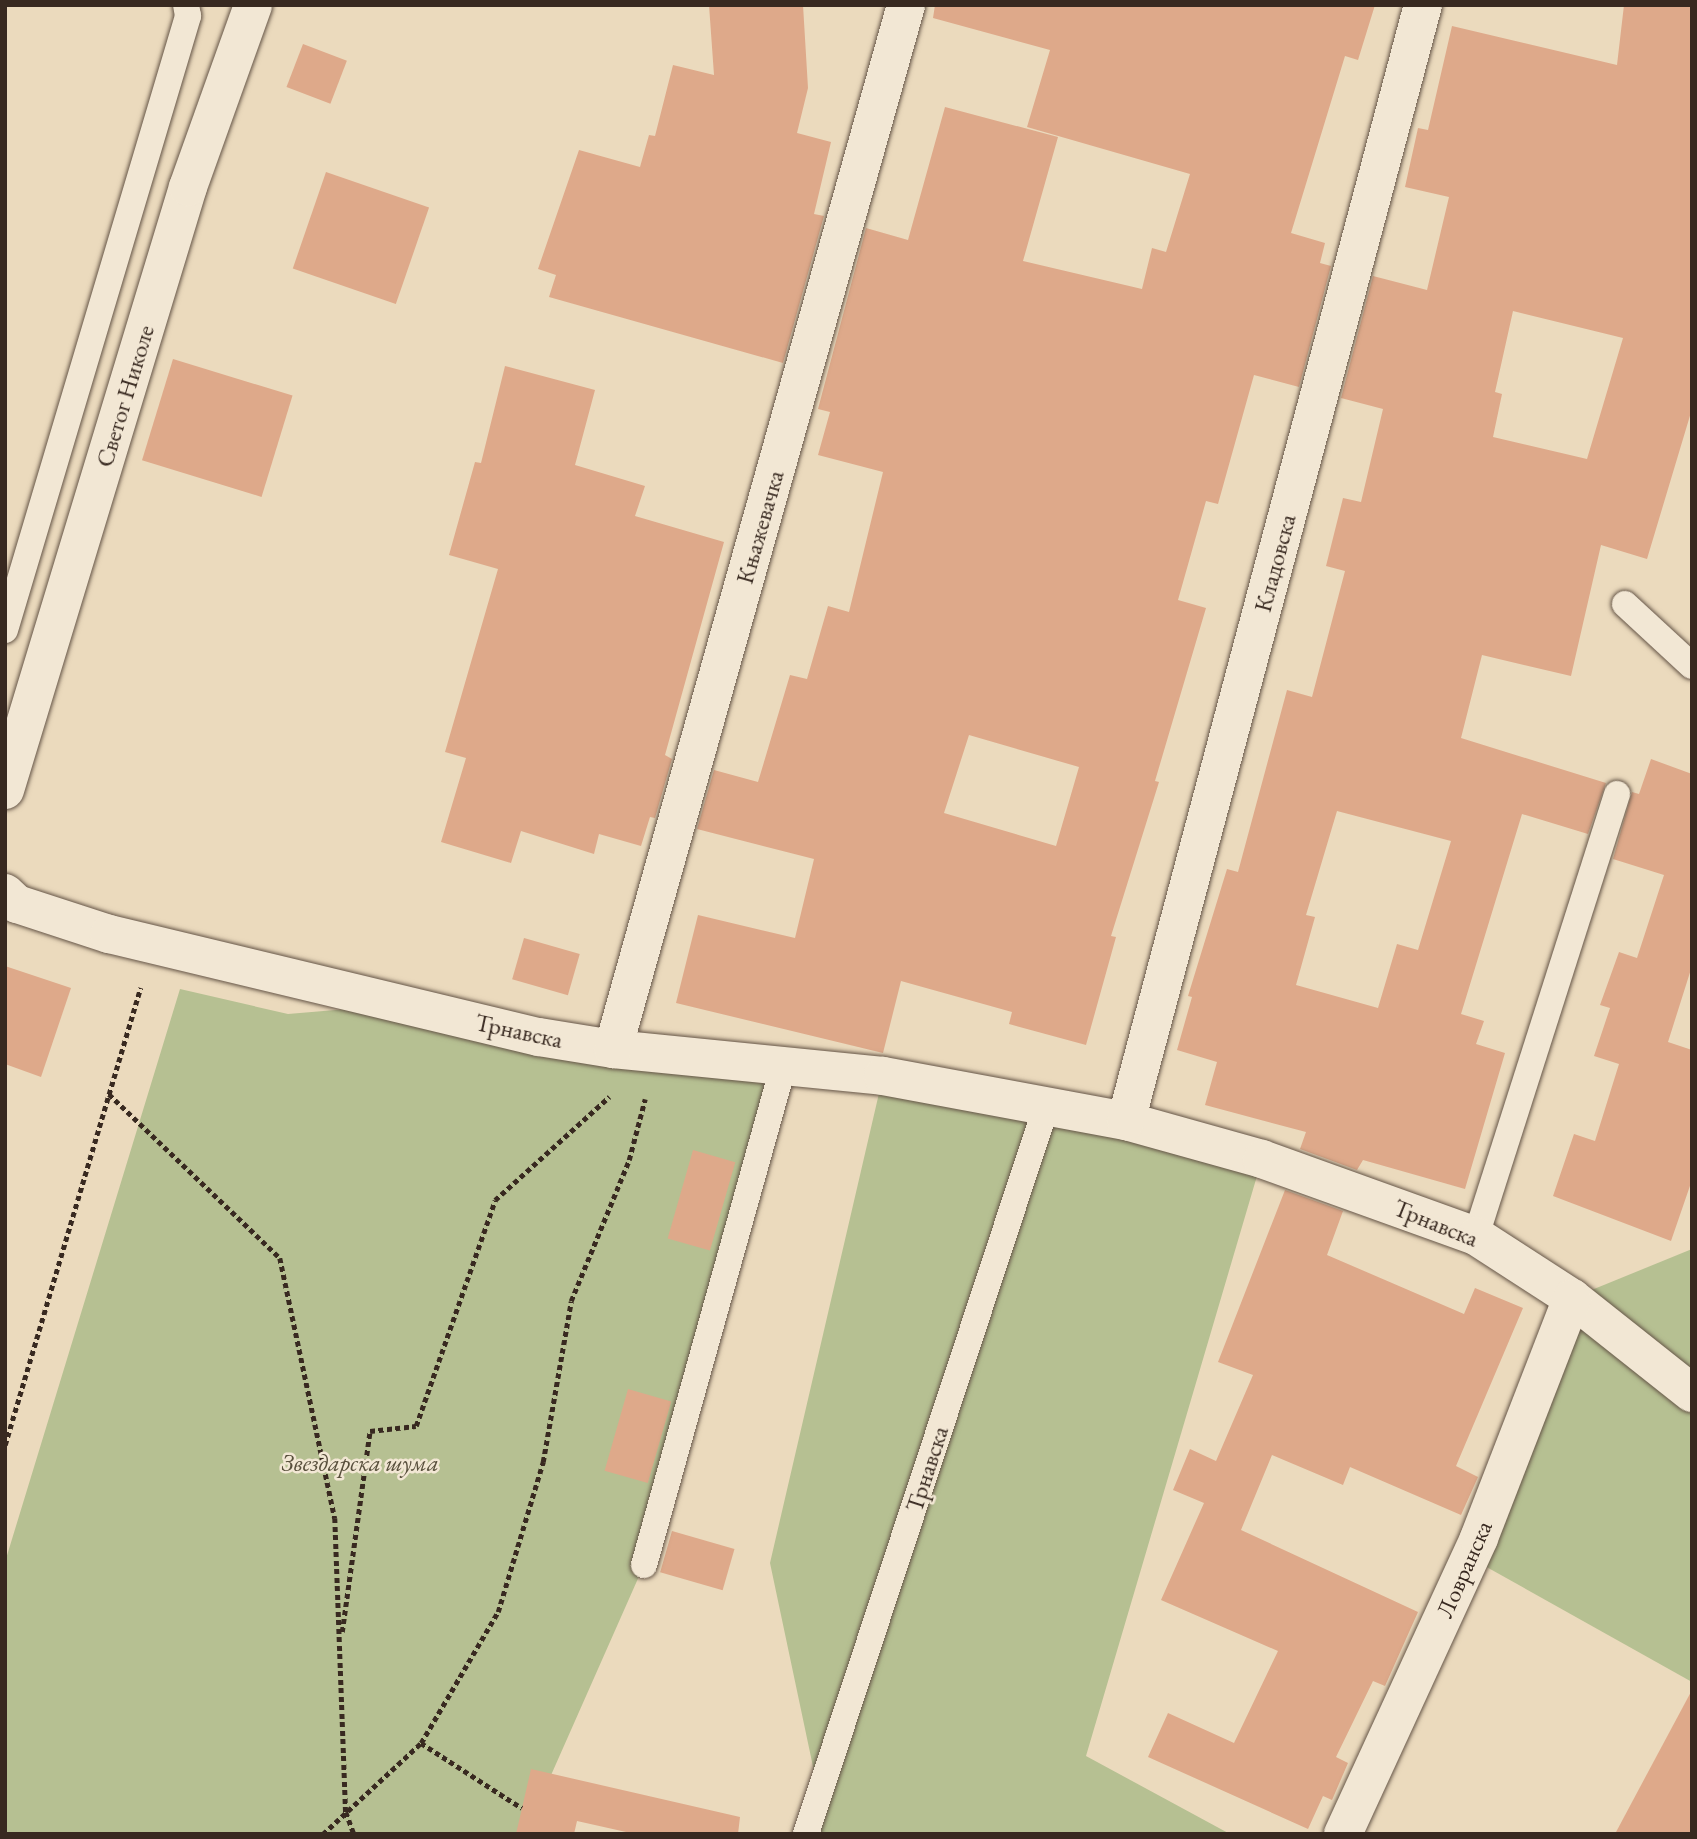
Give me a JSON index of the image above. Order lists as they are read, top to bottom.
{
  "streets": {
    "street": [
      "Светог Николе",
      "Књажевачка",
      "Кладовска",
      "Трнавска",
      "Ловранска"
    ]
  },
  "crossings": [
    ["Књажевачка", "Трнавска"],
    ["Кладовска", "Трнавска"],
    ["Трнавска", "Ловранска"]
  ],
  "parks": ["Звездарска шума"]
}
